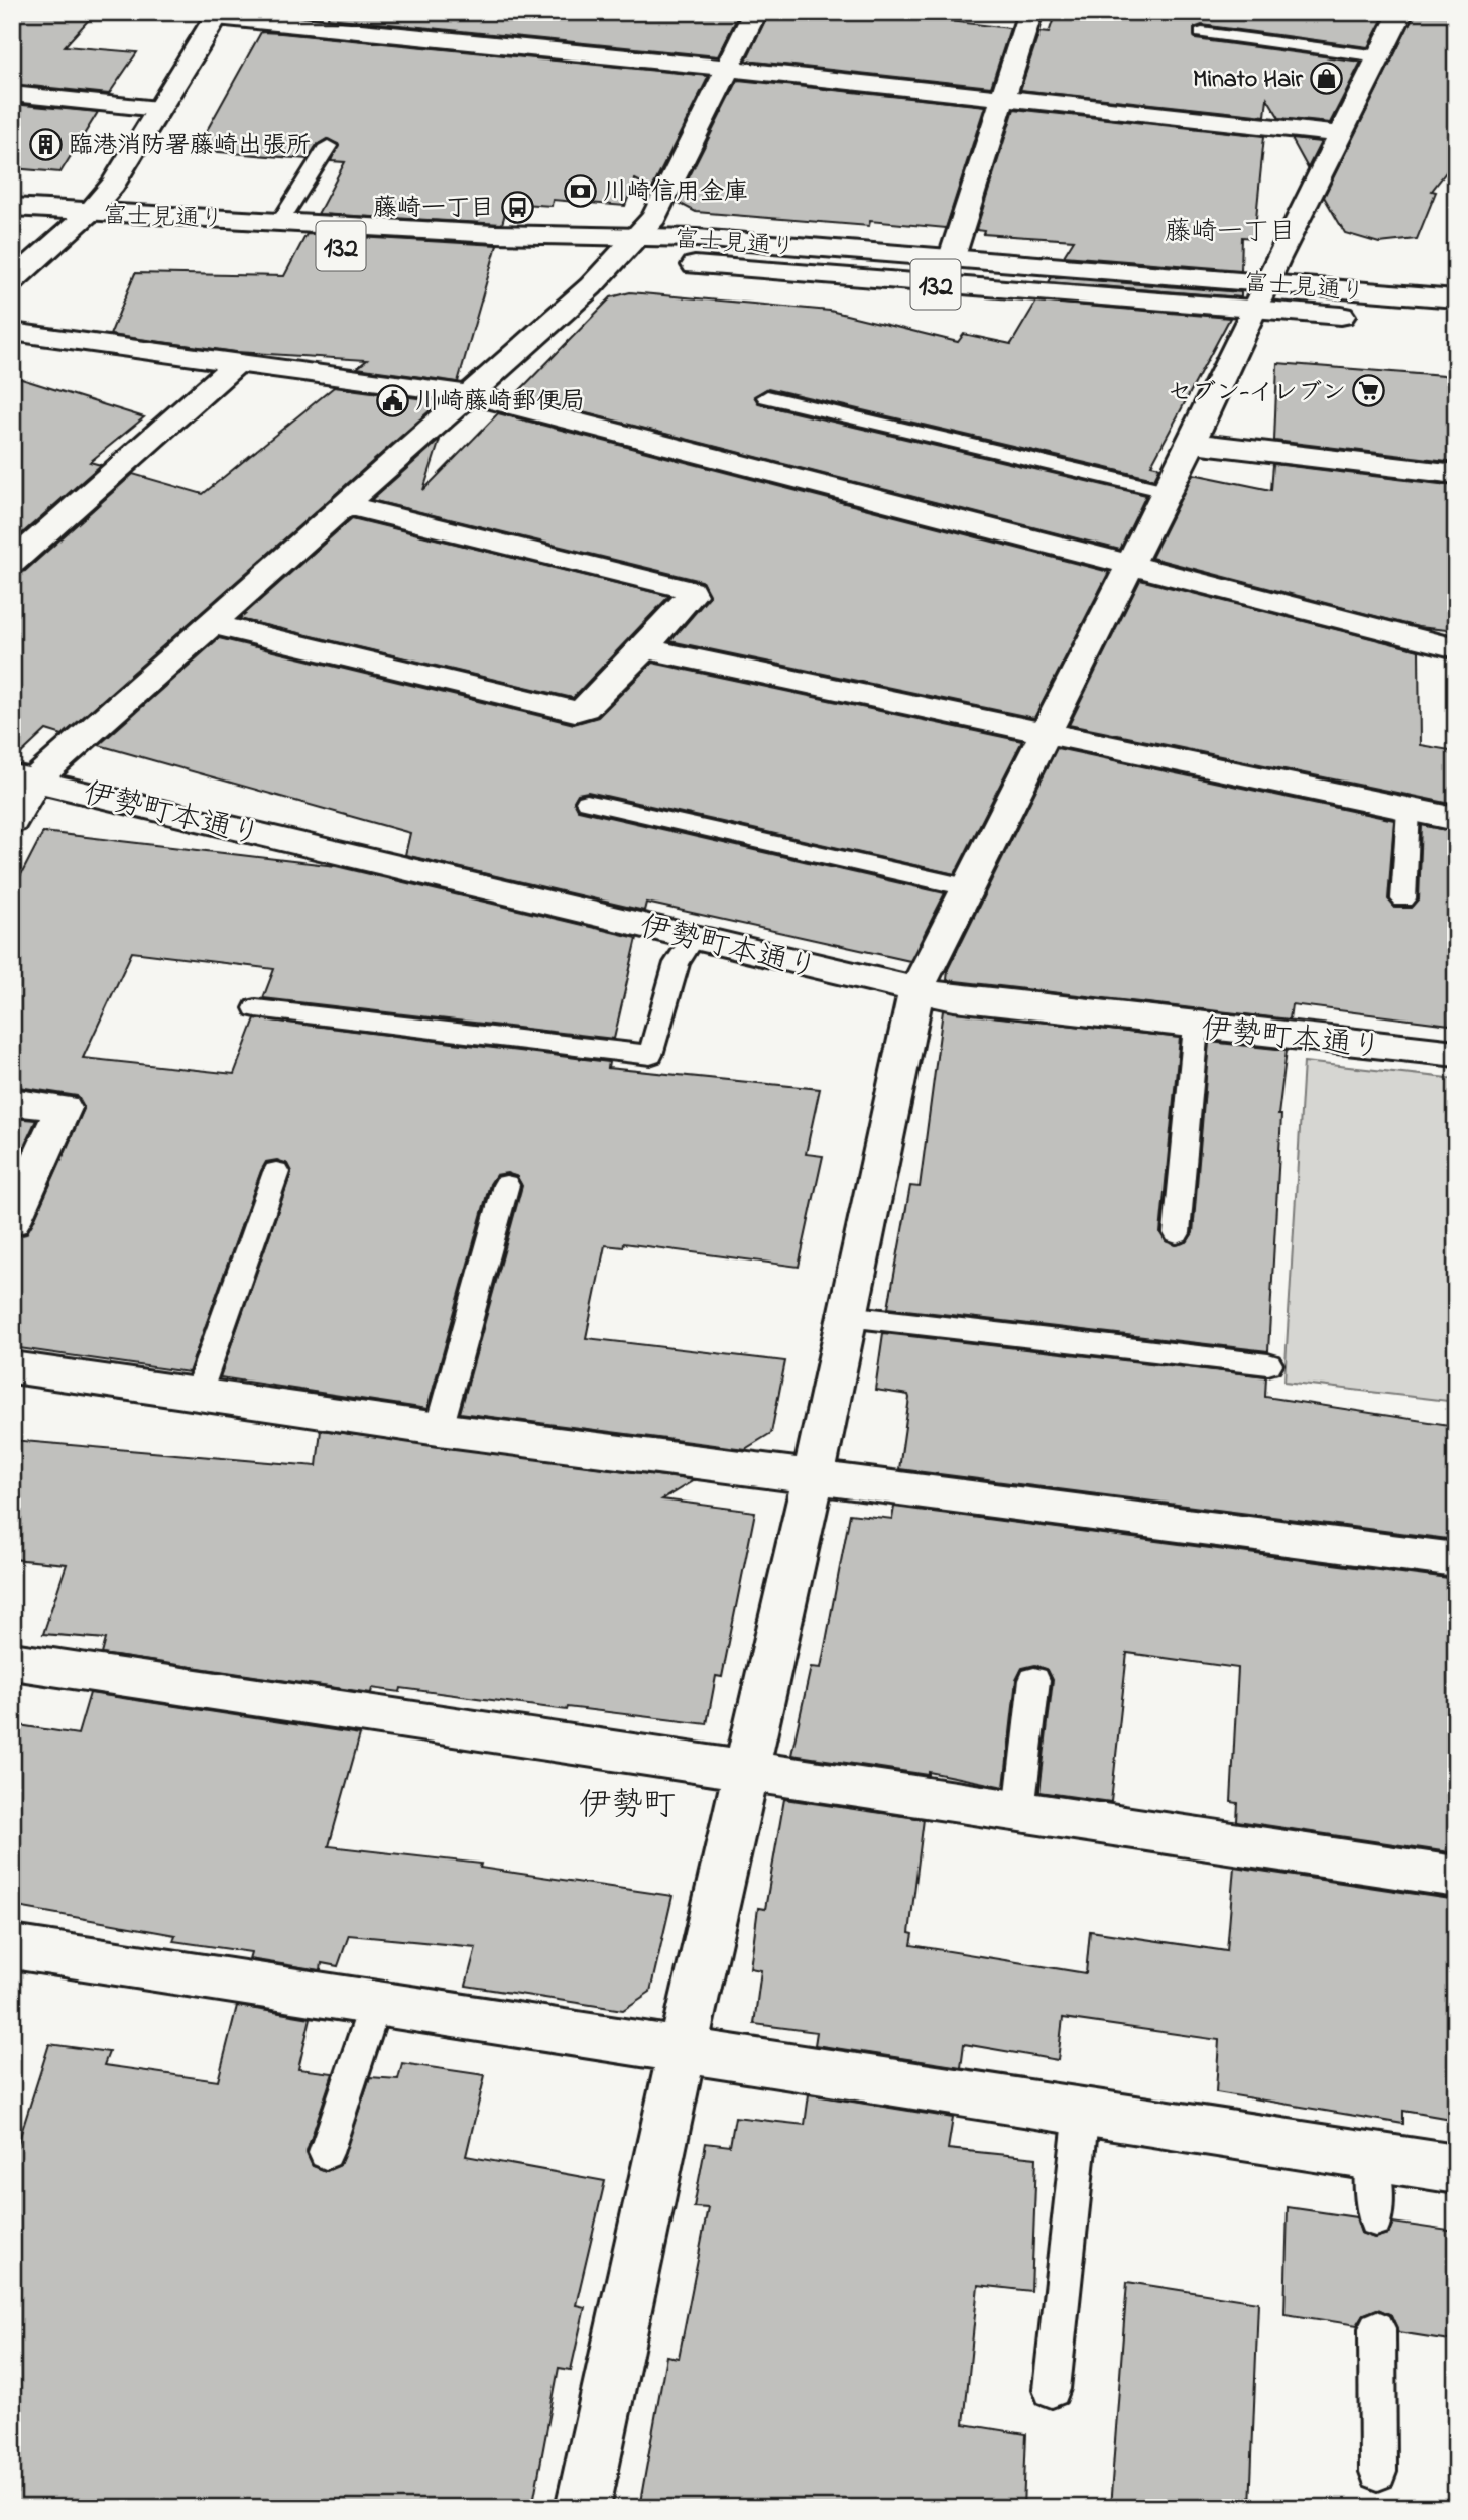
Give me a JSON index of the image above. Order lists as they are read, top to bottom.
{
  "streets": {
    "main road": ["富士見通り", "132", "伊勢町本通り"]
  },
  "districts": ["藤崎一丁目", "伊勢町"],
  "places": {
    "shop": ["Minato Hair"],
    "building": ["臨港消防署藤崎出張所"],
    "bank": ["川崎信用金庫"],
    "bus stop": ["藤崎一丁目"],
    "supermarket": ["セブン-イレブン"],
    "public building": ["川崎藤崎郵便局"]
  }
}
